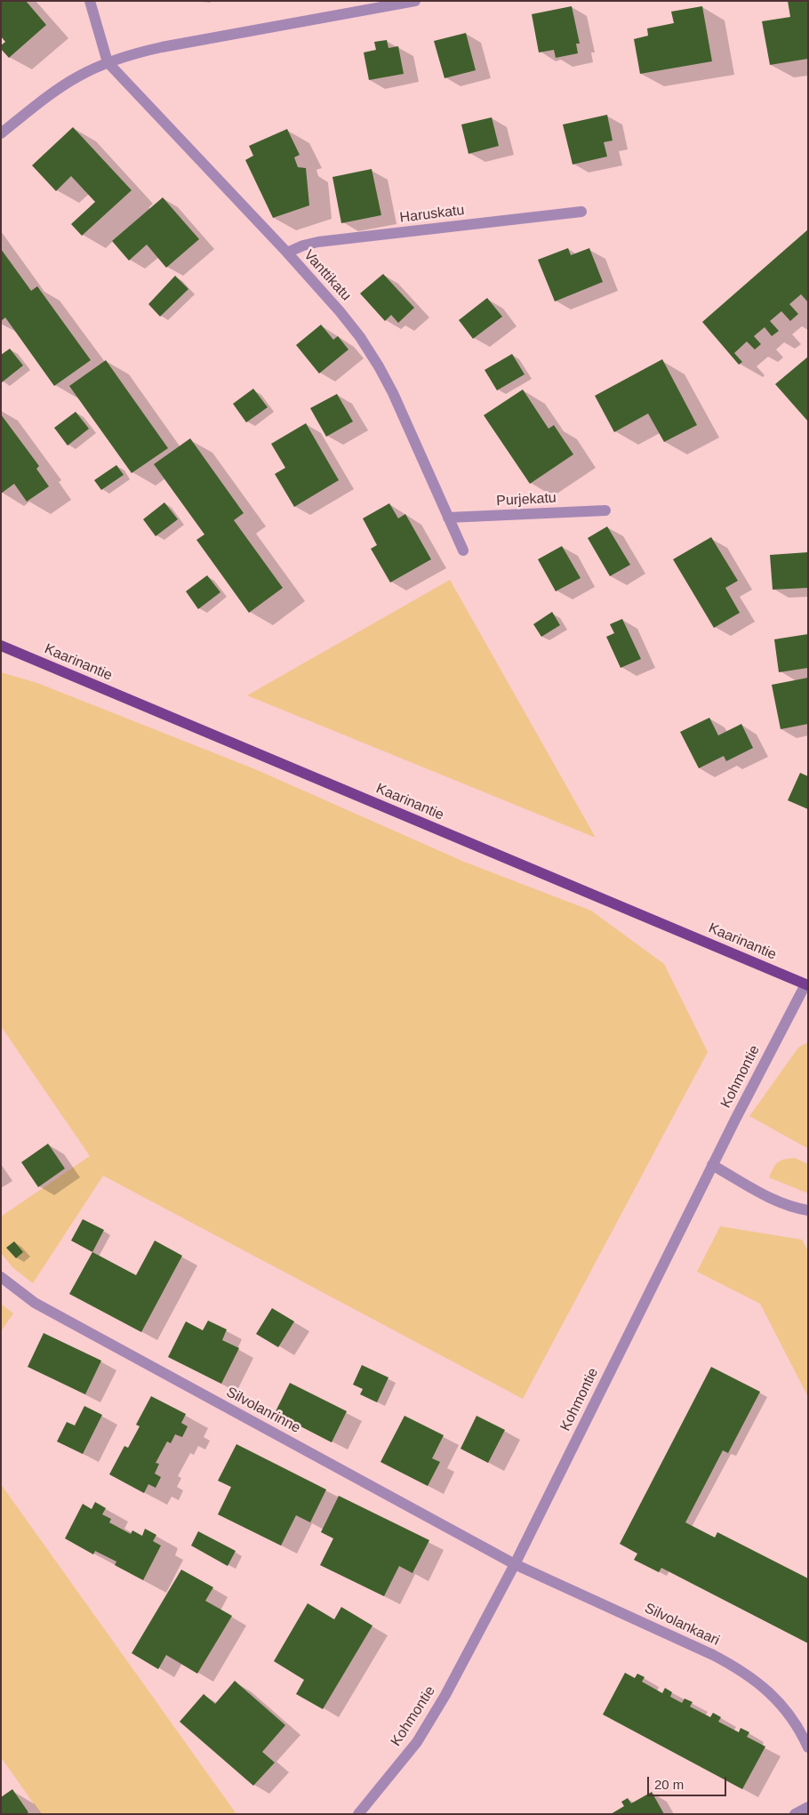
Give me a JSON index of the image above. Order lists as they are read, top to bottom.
{
  "streets": {
    "main road": ["Kaarinantie"],
    "street": [
      "Haruskatu",
      "Vanttikatu",
      "Purjekatu",
      "Kohmontie",
      "Silvolanrinne",
      "Silvolankaari"
    ]
  },
  "crossings": [
    ["Haruskatu", "Vanttikatu"],
    ["Vanttikatu", "Purjekatu"],
    ["Kaarinantie", "Kohmontie"],
    ["Kohmontie", "Silvolanrinne"],
    ["Kohmontie", "Silvolankaari"],
    ["Silvolanrinne", "Silvolankaari"]
  ],
  "scale_bar": "20 m"
}
